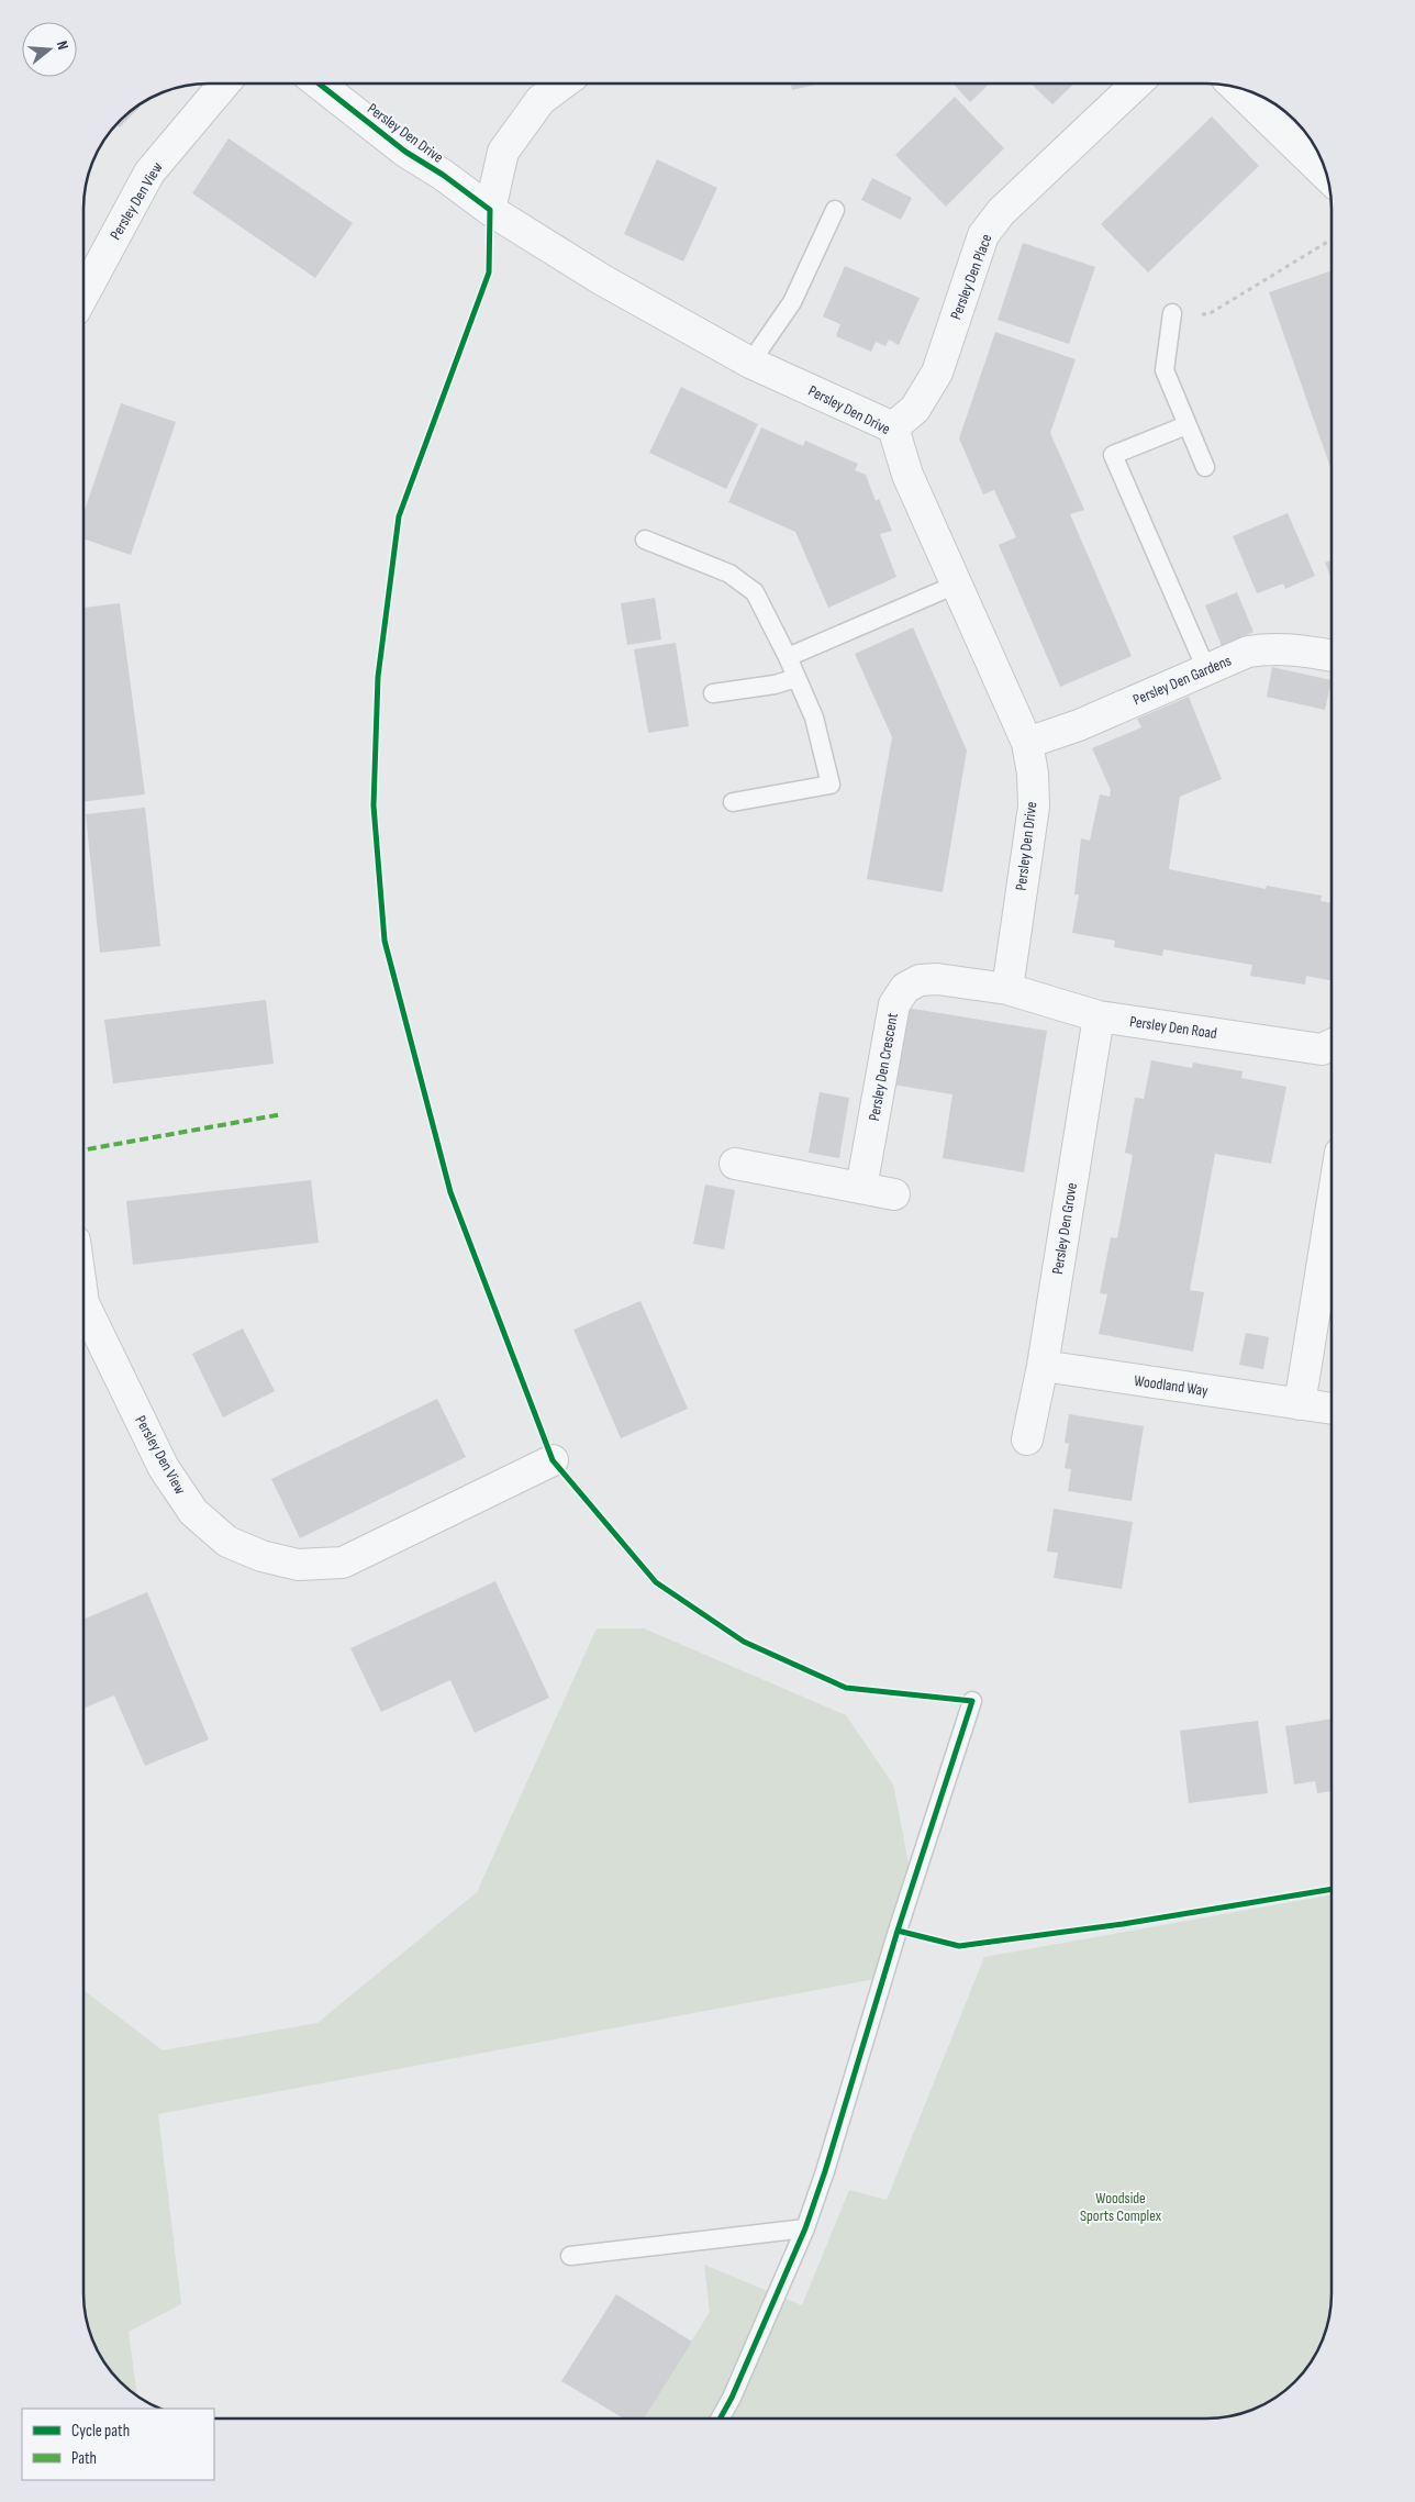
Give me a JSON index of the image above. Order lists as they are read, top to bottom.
{
  "streets": {
    "street": [
      "Persley Den Drive",
      "Persley Den View",
      "Persley Den Place",
      "Persley Den Gardens",
      "Persley Den Road",
      "Persley Den Crescent",
      "Persley Den Grove",
      "Woodland Way"
    ]
  },
  "crossings": [
    ["Persley Den Drive", "Persley Den Place"],
    ["Persley Den Drive", "Persley Den Gardens"],
    ["Persley Den Drive", "Persley Den Road"],
    ["Persley Den Drive", "Persley Den Crescent"],
    ["Persley Den Road", "Persley Den Crescent"],
    ["Persley Den Road", "Persley Den Grove"],
    ["Persley Den Grove", "Woodland Way"]
  ],
  "parks": ["Woodside Sports Complex"],
  "legend": ["Cycle path", "Path"],
  "north": "right"
}
